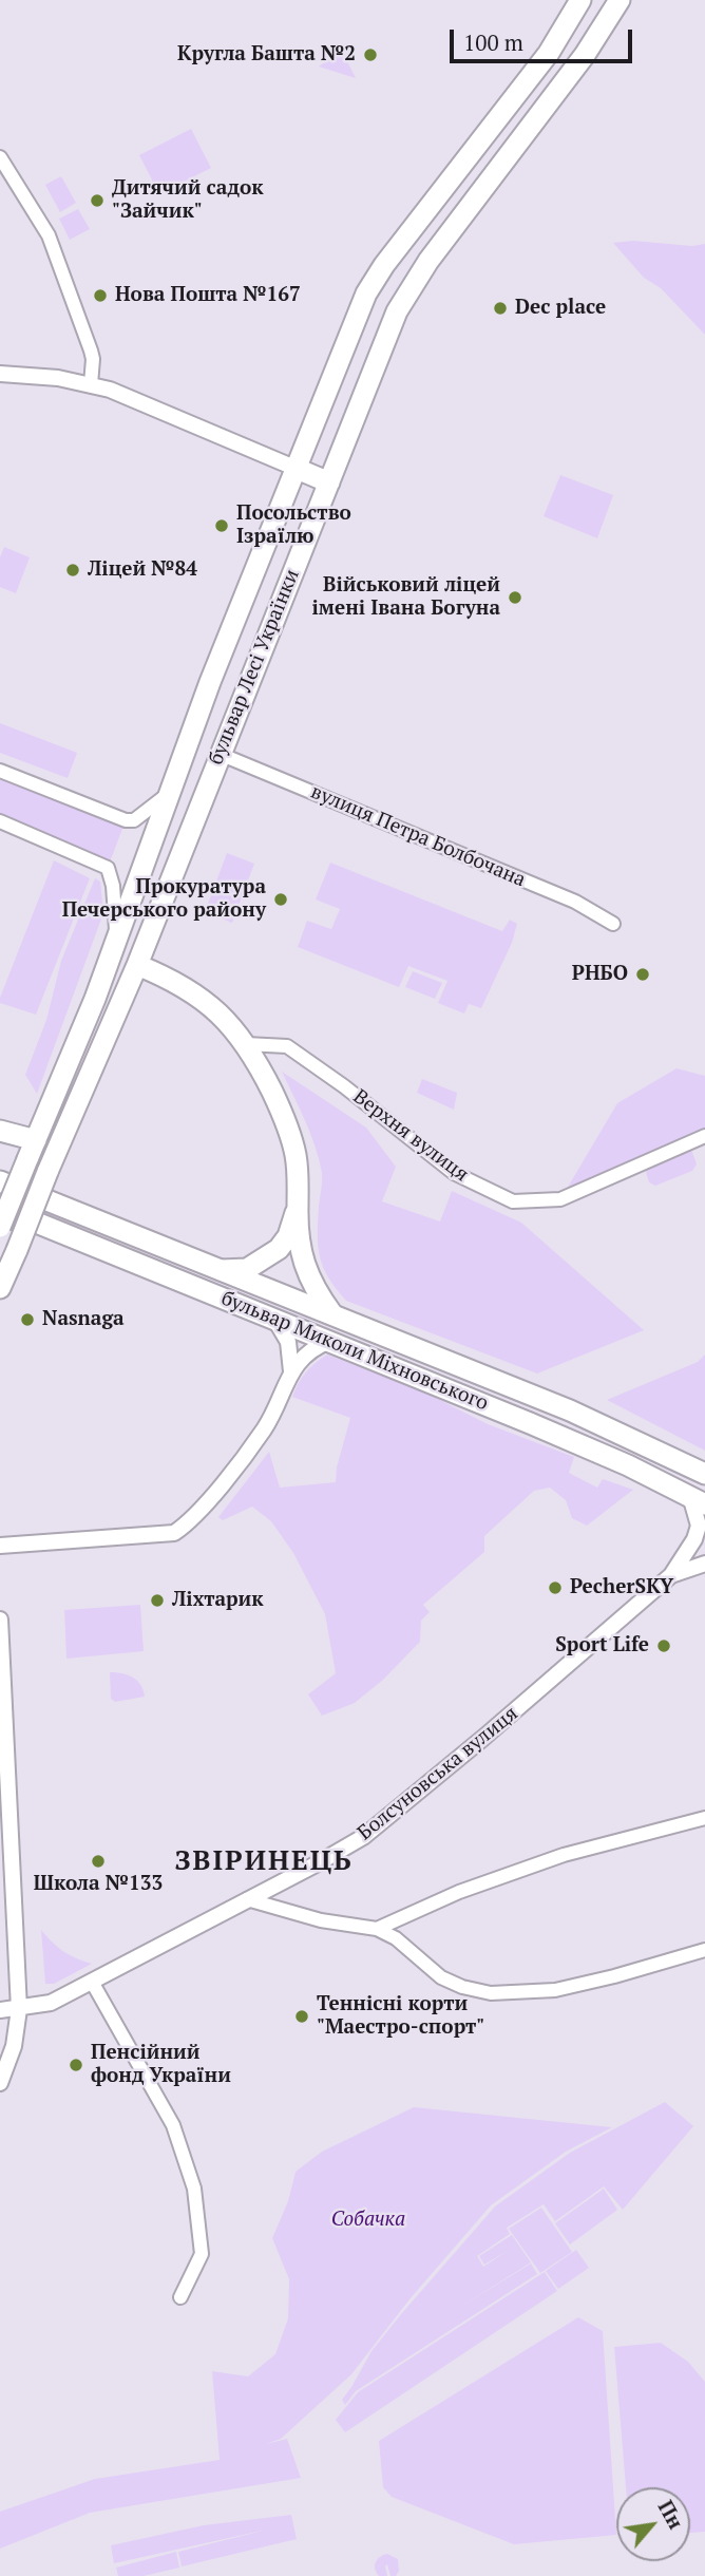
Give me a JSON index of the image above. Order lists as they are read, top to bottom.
{
  "streets": {
    "main road": ["бульвар Лесі Українки", "бульвар Миколи Міхновського"],
    "street": ["вулиця Петра Болбочана", "Верхня вулиця", "Болсуновська вулиця"]
  },
  "crossings": [
    ["бульвар Лесі Українки", "вулиця Петра Болбочана"],
    ["бульвар Миколи Міхновського", "Болсуновська вулиця"]
  ],
  "districts": ["ЗВІРИНЕЦЬ"],
  "parks": ["Собачка"],
  "places": [
    "Кругла Башта №2",
    "Дитячий садок \"Зайчик\"",
    "Нова Пошта №167",
    "Dec place",
    "Посольство Ізраїлю",
    "Ліцей №84",
    "Військовий ліцей імені Івана Богуна",
    "Прокуратура Печерського району",
    "РНБО",
    "Nasnaga",
    "PecherSKY",
    "Ліхтарик",
    "Sport Life",
    "Школа №133",
    "Теннісні корти \"Маестро-спорт\"",
    "Пенсійний фонд України"
  ],
  "scale_bar": "100 m",
  "north": "top right"
}
